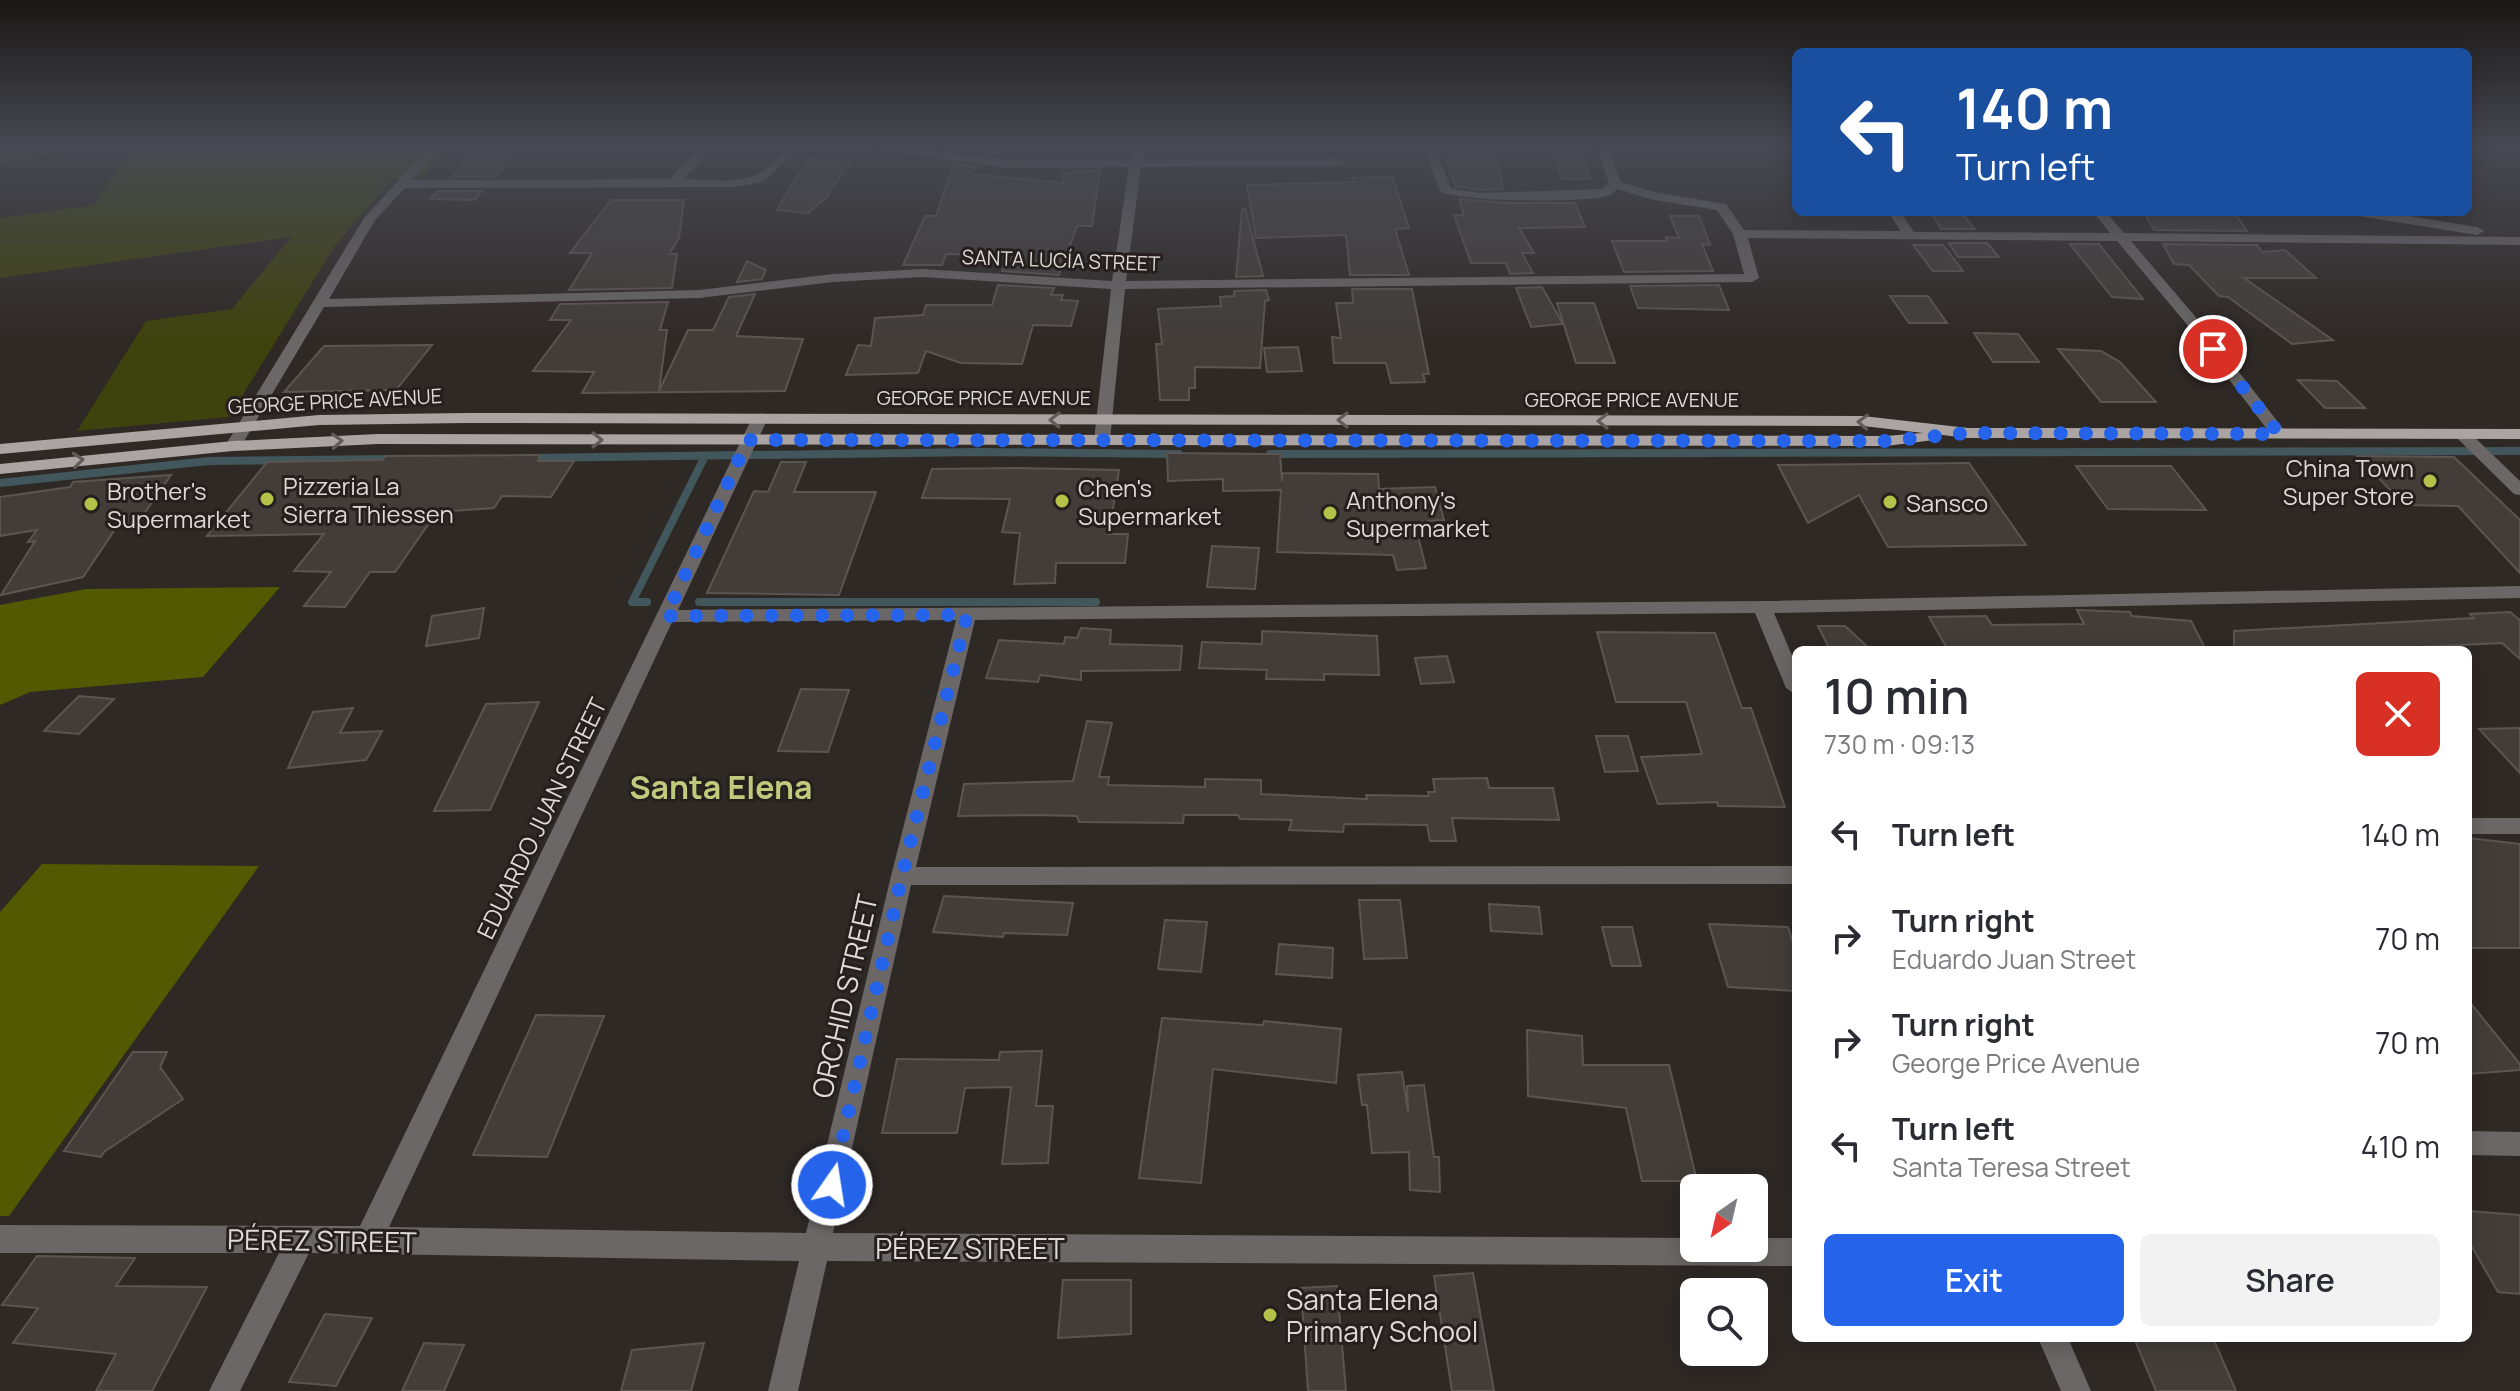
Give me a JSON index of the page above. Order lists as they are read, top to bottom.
{
  "streets": {
    "main road": ["GEORGE PRICE AVENUE"],
    "street": [
      "SANTA LUCÍA STREET",
      "EDUARDO JUAN STREET",
      "ORCHID STREET",
      "PÉREZ STREET"
    ]
  },
  "crossings": [
    ["GEORGE PRICE AVENUE", "EDUARDO JUAN STREET"],
    ["EDUARDO JUAN STREET", "PÉREZ STREET"],
    ["ORCHID STREET", "PÉREZ STREET"]
  ],
  "districts": ["Santa Elena"],
  "places": [
    "China Town Super Store",
    "Pizzeria La Sierra Thiessen",
    "Chen's Supermarket",
    "Sansco",
    "Brother's Supermarket",
    "Anthony's Supermarket",
    "Santa Elena Primary School"
  ],
  "north": "bottom left",
  "page": {
    "turn": ["140 m", "Turn left"],
    "heading": ["10 min", "730 m · 09:13"],
    "list": [
      {
        "name": "Turn left",
        "value": "140 m"
      },
      {
        "name": "Turn right",
        "note": "Eduardo Juan Street",
        "value": "70 m"
      },
      {
        "name": "Turn right",
        "note": "George Price Avenue",
        "value": "70 m"
      },
      {
        "name": "Turn left",
        "note": "Santa Teresa Street",
        "value": "410 m"
      }
    ],
    "buttons": ["Exit", "Share"]
  }
}
